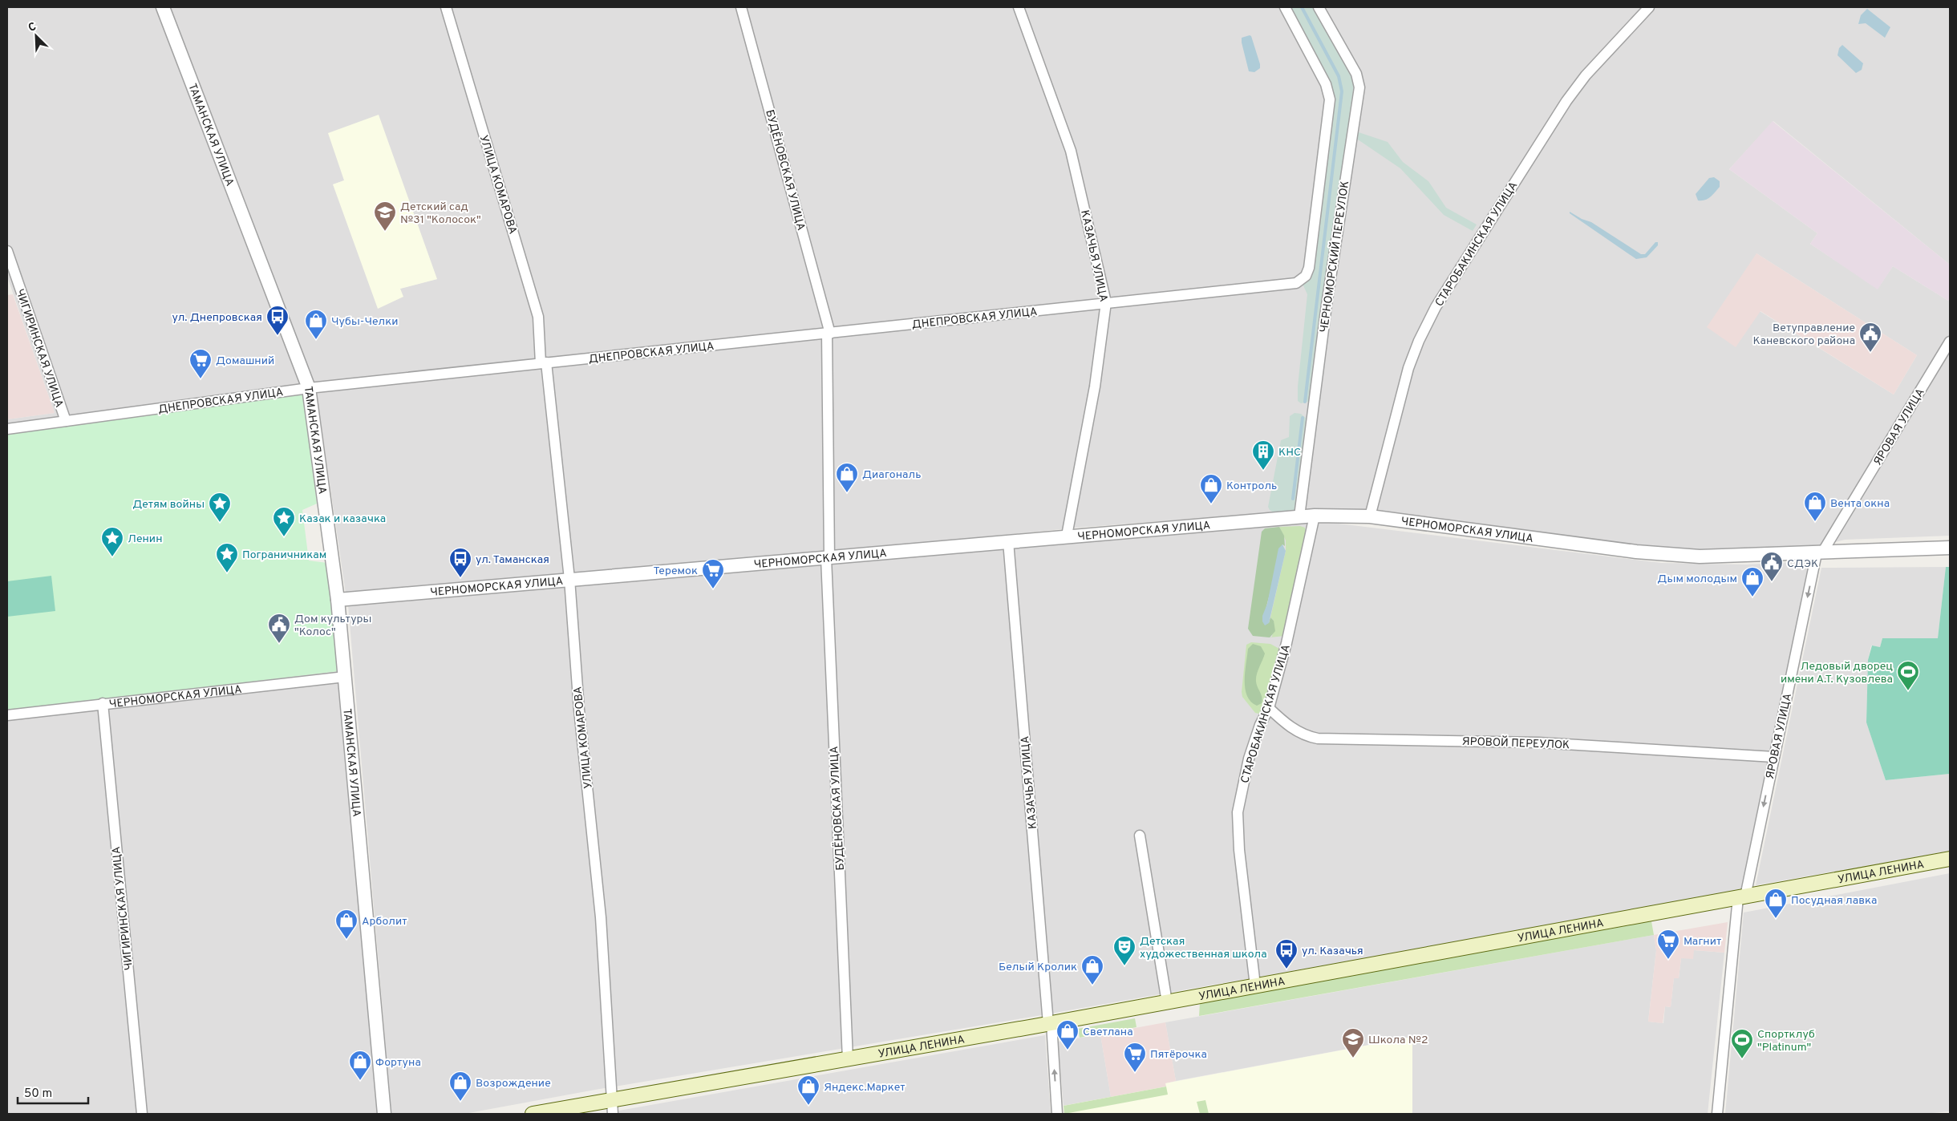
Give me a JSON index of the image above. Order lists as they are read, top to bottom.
{
  "streets": {
    "main road": ["УЛИЦА ЛЕНИНА"],
    "street": [
      "ТАМАНСКАЯ УЛИЦА",
      "БУДЁНОВСКАЯ УЛИЦА",
      "УЛИЦА КОМАРОВА",
      "СТАРОБАКИНСКАЯ УЛИЦА",
      "КАЗАЧЬЯ УЛИЦА",
      "ЧЕРНОМОРСКИЙ ПЕРЕУЛОК",
      "ДНЕПРОВСКАЯ УЛИЦА",
      "ЧИГИРИНСКАЯ УЛИЦА",
      "ЯРОВАЯ УЛИЦА",
      "ЧЕРНОМОРСКАЯ УЛИЦА",
      "ЯРОВОЙ ПЕРЕУЛОК"
    ]
  },
  "crossings": [
    ["ТАМАНСКАЯ УЛИЦА", "ДНЕПРОВСКАЯ УЛИЦА"],
    ["ТАМАНСКАЯ УЛИЦА", "ЧЕРНОМОРСКАЯ УЛИЦА"],
    ["БУДЁНОВСКАЯ УЛИЦА", "ДНЕПРОВСКАЯ УЛИЦА"],
    ["БУДЁНОВСКАЯ УЛИЦА", "ЧЕРНОМОРСКАЯ УЛИЦА"],
    ["БУДЁНОВСКАЯ УЛИЦА", "УЛИЦА ЛЕНИНА"],
    ["УЛИЦА КОМАРОВА", "ДНЕПРОВСКАЯ УЛИЦА"],
    ["УЛИЦА КОМАРОВА", "ЧЕРНОМОРСКАЯ УЛИЦА"],
    ["УЛИЦА КОМАРОВА", "УЛИЦА ЛЕНИНА"],
    ["СТАРОБАКИНСКАЯ УЛИЦА", "ЧЕРНОМОРСКАЯ УЛИЦА"],
    ["СТАРОБАКИНСКАЯ УЛИЦА", "ЯРОВОЙ ПЕРЕУЛОК"],
    ["СТАРОБАКИНСКАЯ УЛИЦА", "УЛИЦА ЛЕНИНА"],
    ["КАЗАЧЬЯ УЛИЦА", "ДНЕПРОВСКАЯ УЛИЦА"],
    ["КАЗАЧЬЯ УЛИЦА", "ЧЕРНОМОРСКАЯ УЛИЦА"],
    ["КАЗАЧЬЯ УЛИЦА", "УЛИЦА ЛЕНИНА"],
    ["ЧЕРНОМОРСКИЙ ПЕРЕУЛОК", "ЧЕРНОМОРСКАЯ УЛИЦА"],
    ["ДНЕПРОВСКАЯ УЛИЦА", "ЧИГИРИНСКАЯ УЛИЦА"],
    ["ЧИГИРИНСКАЯ УЛИЦА", "ЧЕРНОМОРСКАЯ УЛИЦА"],
    ["ЯРОВАЯ УЛИЦА", "ЧЕРНОМОРСКАЯ УЛИЦА"],
    ["ЯРОВАЯ УЛИЦА", "ЯРОВОЙ ПЕРЕУЛОК"],
    ["ЯРОВАЯ УЛИЦА", "УЛИЦА ЛЕНИНА"]
  ],
  "one_way": ["ЯРОВАЯ УЛИЦА"],
  "places": {
    "school or university": ["Детский сад №31 \"Колосок\"", "Школа №2"],
    "bus stop": ["ул. Днепровская", "ул. Таманская", "ул. Казачья"],
    "shop": [
      "Чубы-Челки",
      "Диагональ",
      "Контроль",
      "Вента окна",
      "Дым молодым",
      "Посудная лавка",
      "Арболит",
      "Белый Кролик",
      "Светлана",
      "Фортуна",
      "Возрождение",
      "Яндекс.Маркет"
    ],
    "public building": ["Ветуправление Каневского района", "СДЭК", "Дом культуры \"Колос\""],
    "supermarket": [
      "Домашний",
      "Теремок",
      "Магнит",
      "Пятёрочка"
    ],
    "building": ["КНС"],
    "place": [
      "Детям войны",
      "Казак и казачка",
      "Ленин",
      "Пограничникам"
    ],
    "sports": ["Ледовый дворец имени А.Т. Кузовлева", "Спортклуб \"Platinum\""],
    "theatre": ["Детская художественная школа"]
  },
  "scale_bar": "50 m",
  "north": "top left"
}
